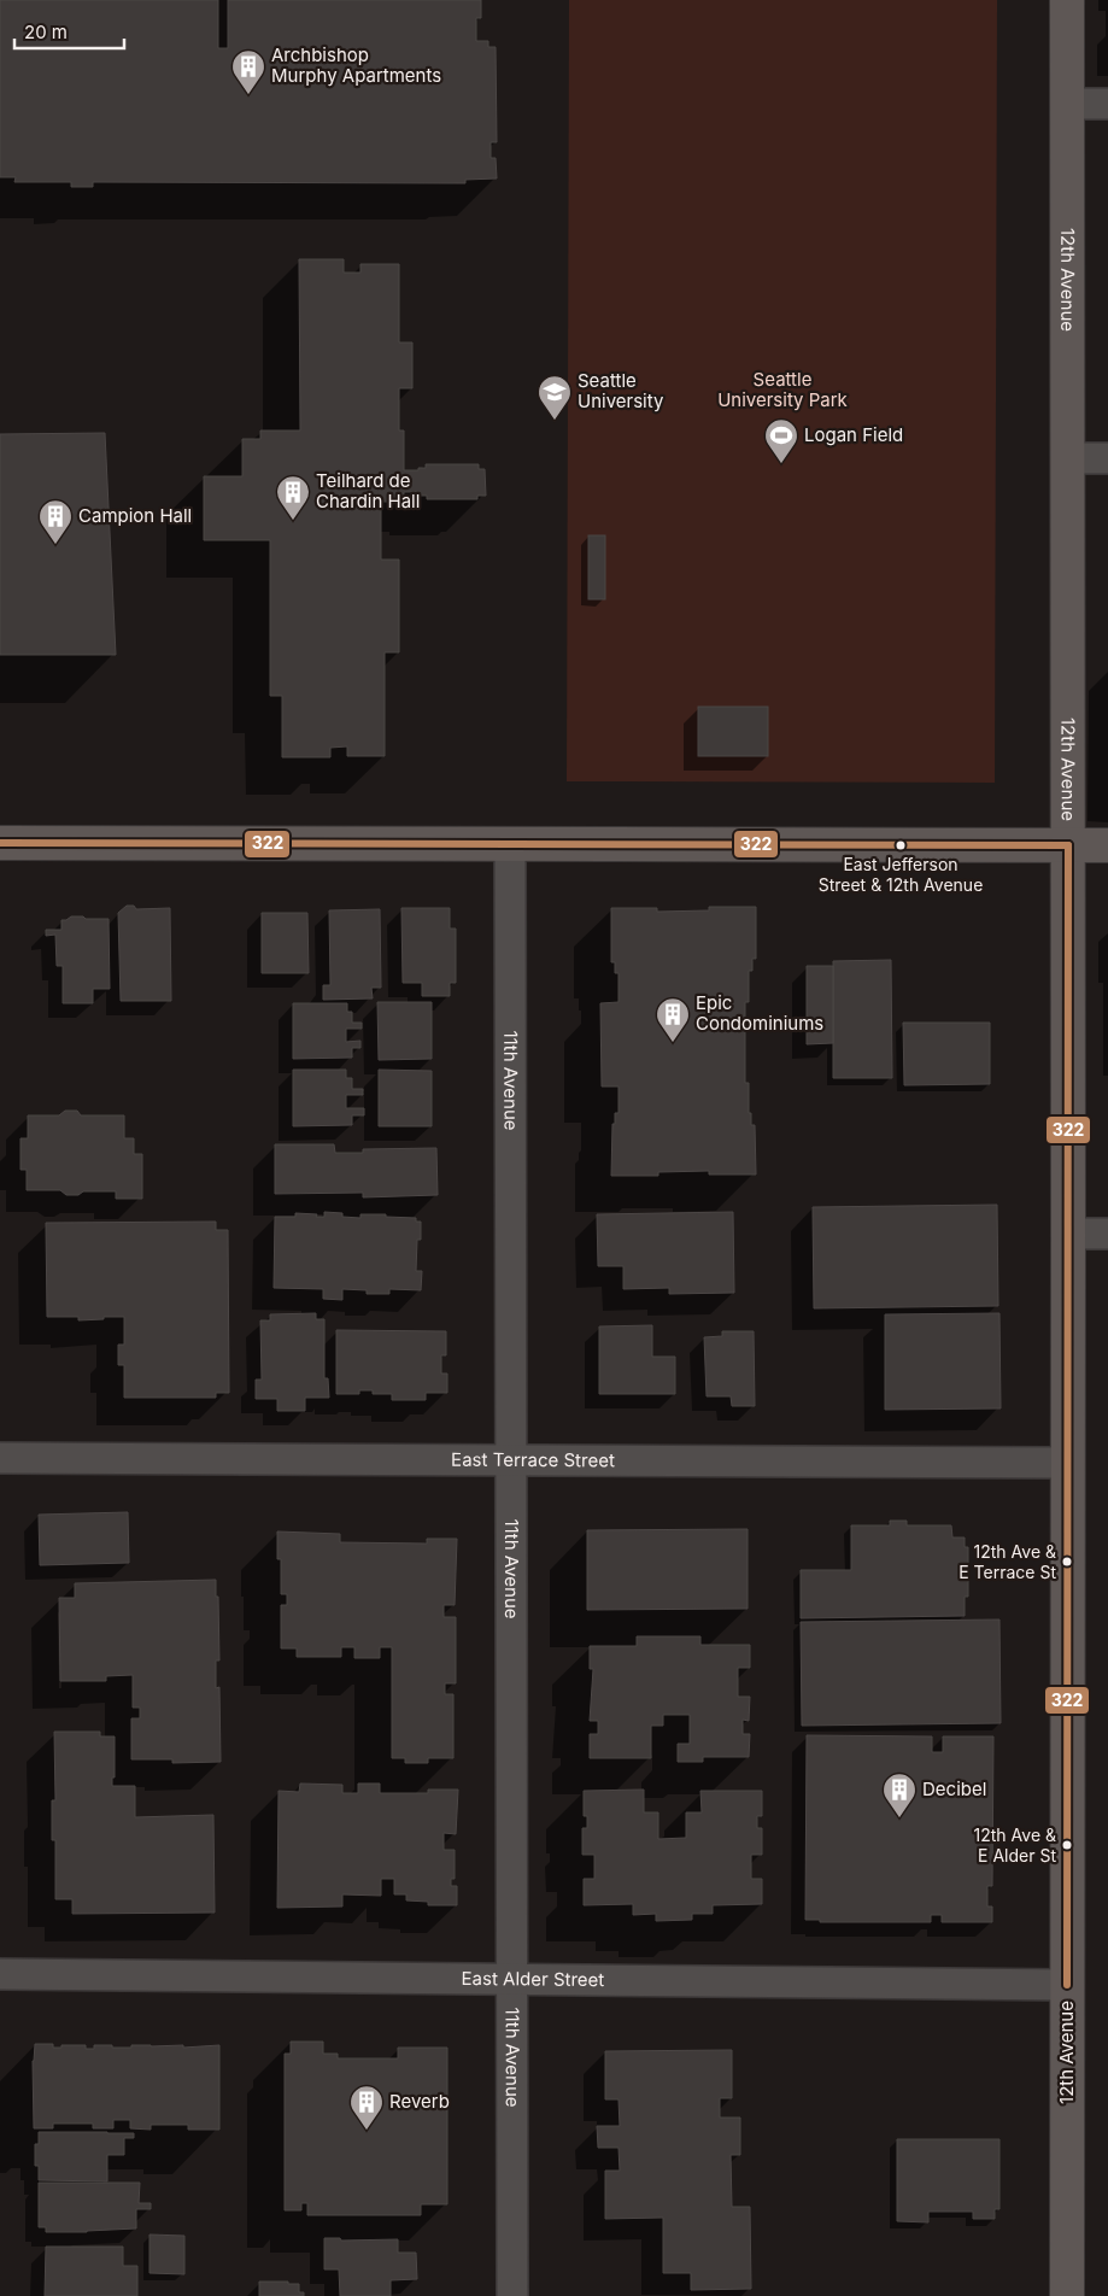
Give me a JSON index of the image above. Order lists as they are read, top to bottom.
{
  "streets": {
    "main road": ["12th Avenue"],
    "street": ["11th Avenue", "East Terrace Street", "East Alder Street"]
  },
  "crossings": [
    ["12th Avenue", "East Terrace Street"],
    ["12th Avenue", "East Alder Street"],
    ["11th Avenue", "East Terrace Street"],
    ["11th Avenue", "East Alder Street"]
  ],
  "parks": ["Seattle University Park"],
  "places": {
    "building": [
      "Archbishop Murphy Apartments",
      "Teilhard de Chardin Hall",
      "Campion Hall",
      "Epic Condominiums",
      "Decibel",
      "Reverb"
    ],
    "school or university": ["Seattle University"],
    "sports": ["Logan Field"],
    "other": ["East Jefferson Street & 12th Avenue", "12th Ave & E Terrace St", "12th Ave & E Alder St"]
  },
  "lines": ["transit line 322"],
  "scale_bar": "20 m"
}
